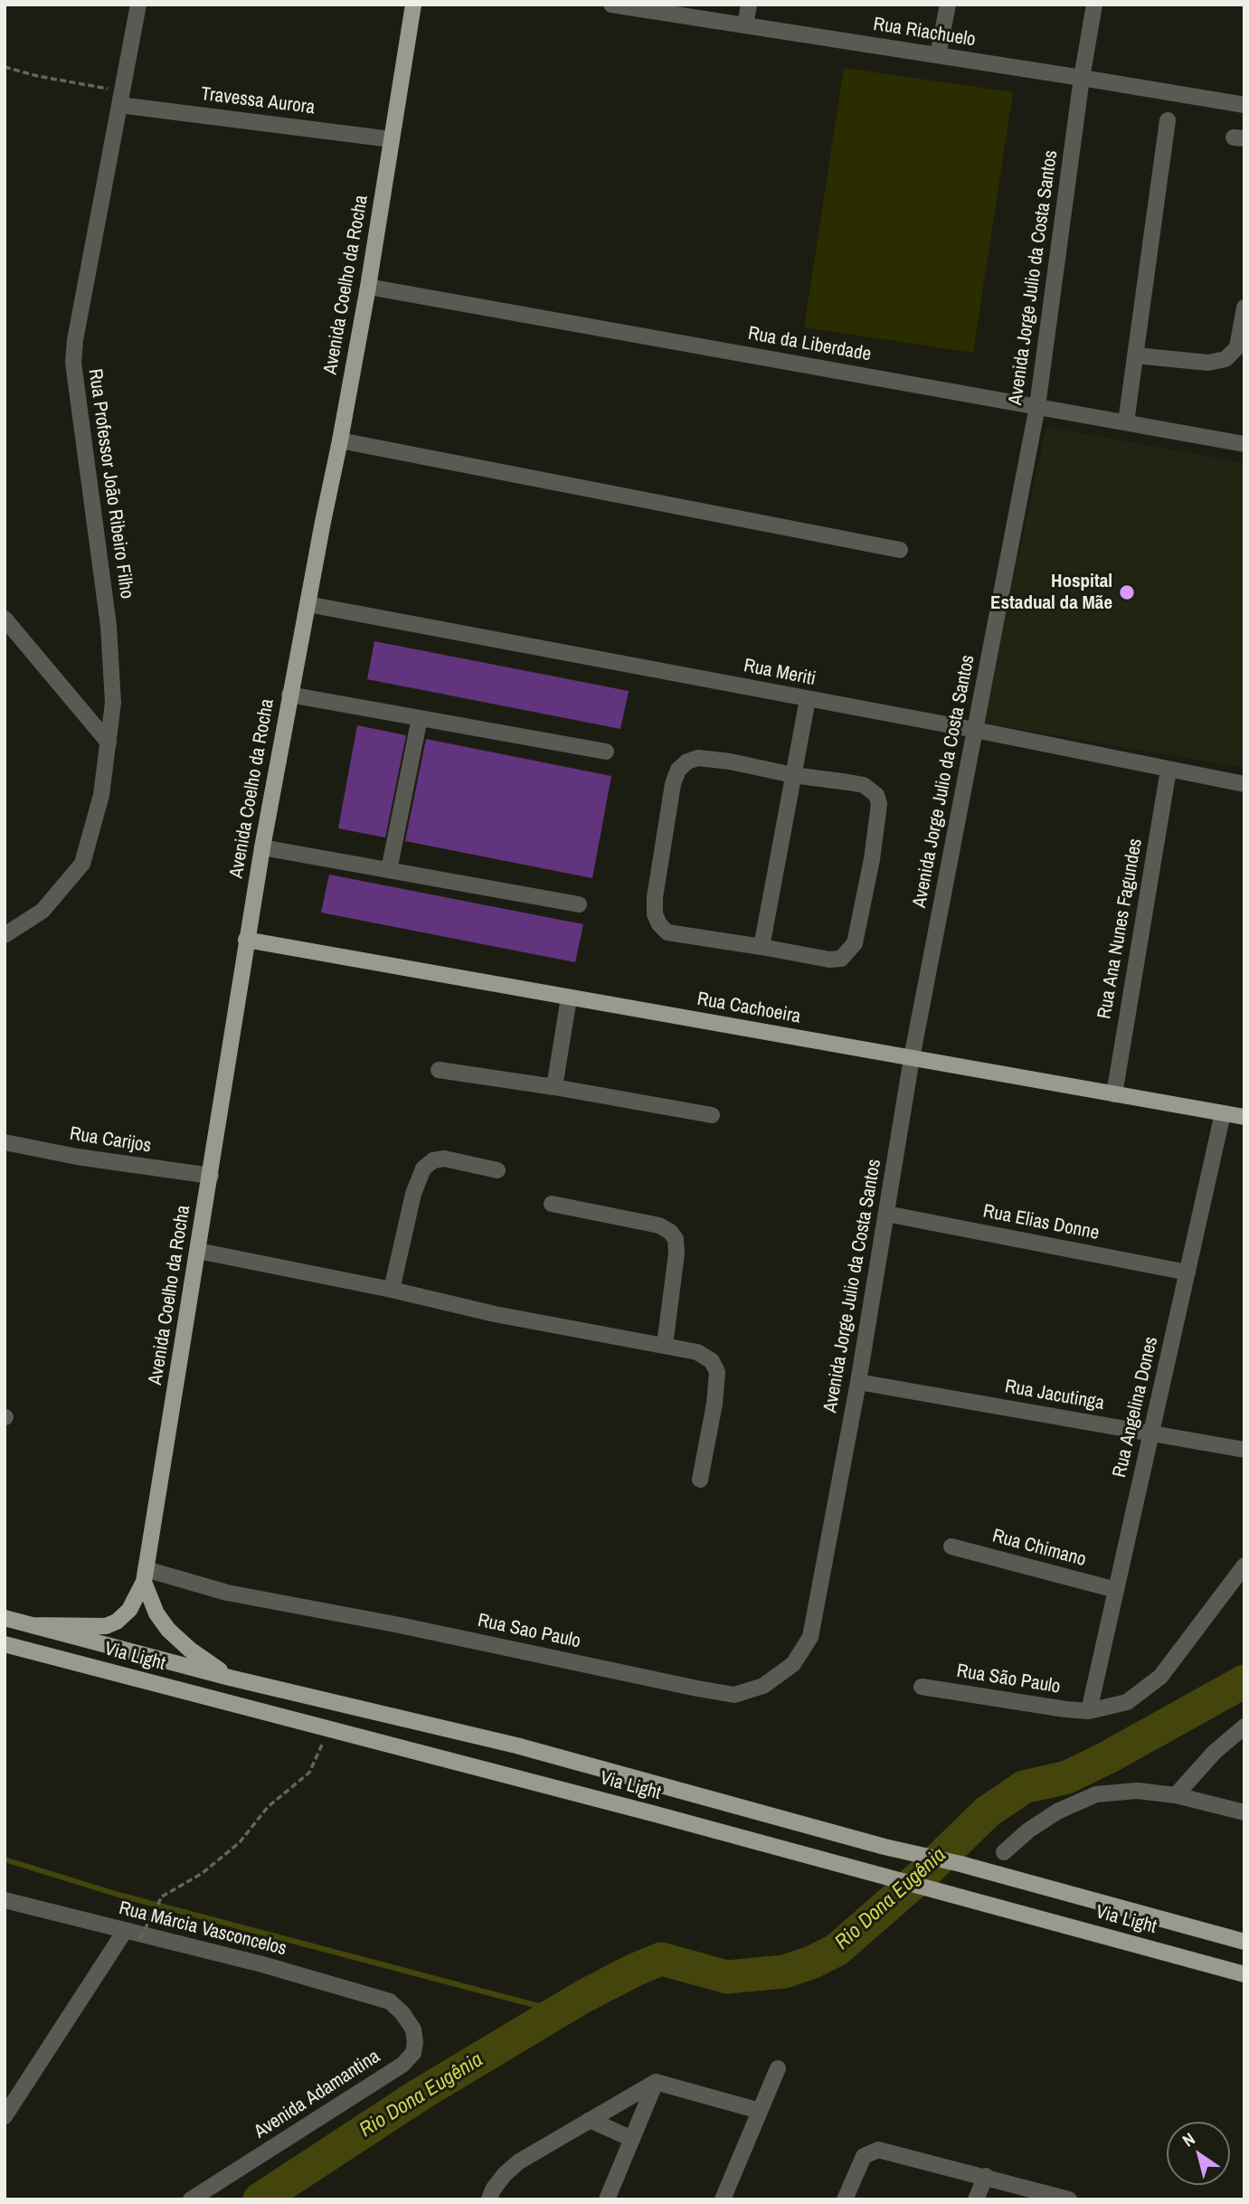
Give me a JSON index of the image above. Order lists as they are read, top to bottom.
{
  "streets": {
    "main road": ["Avenida Coelho da Rocha", "Rua Cachoeira", "Via Light"],
    "street": [
      "Rua Riachuelo",
      "Travessa Aurora",
      "Avenida Jorge Julio da Costa Santos",
      "Rua da Liberdade",
      "Rua Professor João Ribeiro Filho",
      "Rua Meriti",
      "Rua Ana Nunes Fagundes",
      "Rua Carijos",
      "Rua Elias Donne",
      "Rua Jacutinga",
      "Rua Angelina Dones",
      "Rua Chimano",
      "Rua Sao Paulo",
      "Rua São Paulo",
      "Rua Márcia Vasconcelos",
      "Avenida Adamantina"
    ]
  },
  "crossings": [
    ["Rua Riachuelo", "Avenida Jorge Julio da Costa Santos"],
    ["Travessa Aurora", "Avenida Coelho da Rocha"],
    ["Travessa Aurora", "Rua Professor João Ribeiro Filho"],
    ["Avenida Jorge Julio da Costa Santos", "Rua da Liberdade"],
    ["Avenida Jorge Julio da Costa Santos", "Rua Meriti"],
    ["Avenida Jorge Julio da Costa Santos", "Rua Cachoeira"],
    ["Avenida Jorge Julio da Costa Santos", "Rua Elias Donne"],
    ["Avenida Jorge Julio da Costa Santos", "Rua Jacutinga"],
    ["Avenida Jorge Julio da Costa Santos", "Rua Sao Paulo"],
    ["Avenida Coelho da Rocha", "Rua da Liberdade"],
    ["Avenida Coelho da Rocha", "Rua Meriti"],
    ["Avenida Coelho da Rocha", "Rua Cachoeira"],
    ["Avenida Coelho da Rocha", "Rua Carijos"],
    ["Avenida Coelho da Rocha", "Rua Sao Paulo"],
    ["Avenida Coelho da Rocha", "Via Light"],
    ["Rua Meriti", "Rua Ana Nunes Fagundes"],
    ["Rua Ana Nunes Fagundes", "Rua Cachoeira"],
    ["Rua Cachoeira", "Rua Angelina Dones"],
    ["Rua Elias Donne", "Rua Angelina Dones"],
    ["Rua Jacutinga", "Rua Angelina Dones"],
    ["Rua Angelina Dones", "Rua Chimano"],
    ["Rua Angelina Dones", "Rua São Paulo"],
    ["Rua Márcia Vasconcelos", "Avenida Adamantina"]
  ],
  "water": ["Rio Dona Eugênia"],
  "places": ["Hospital Estadual da Mãe"],
  "north": "top left"
}
